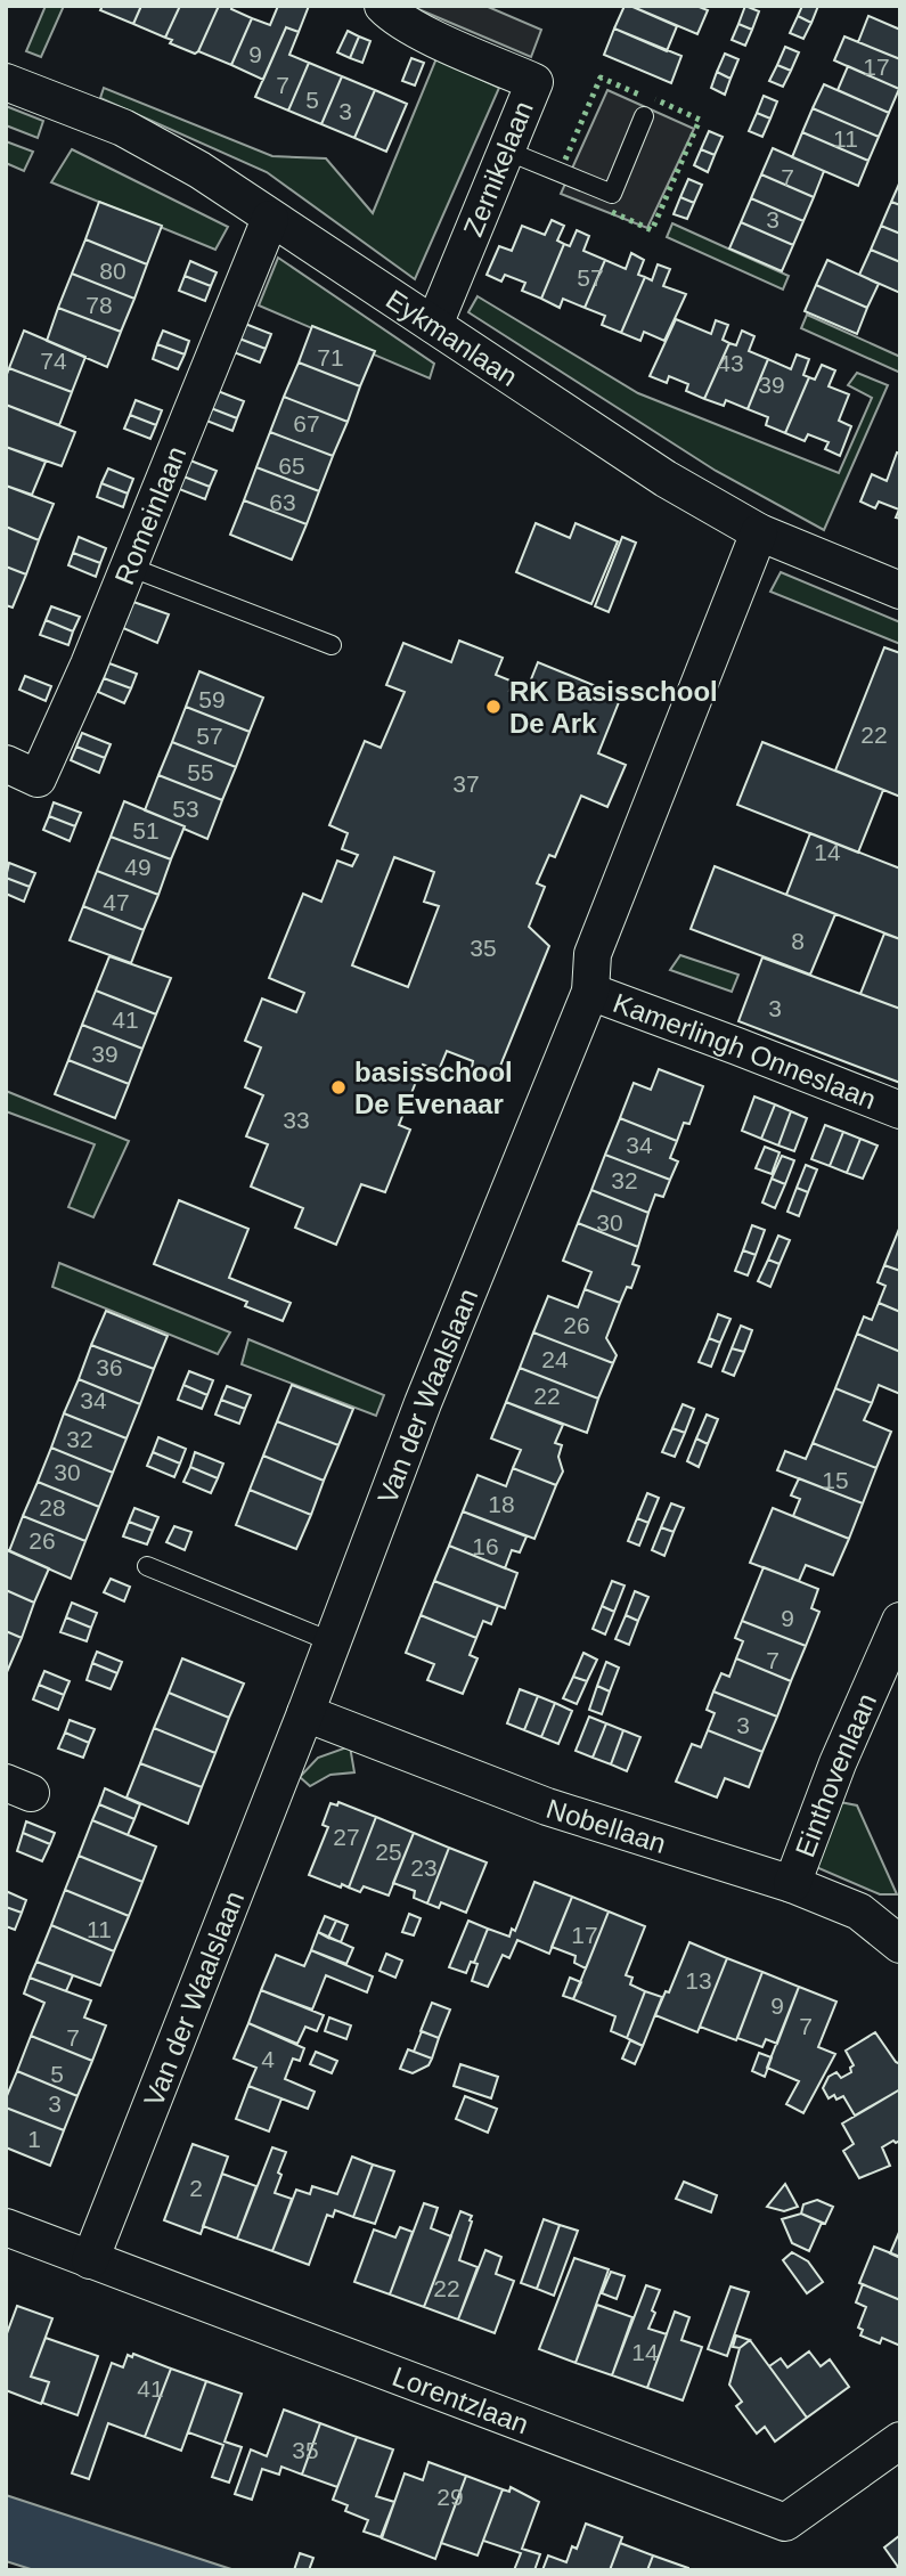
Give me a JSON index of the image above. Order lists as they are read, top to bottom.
{
  "streets": {
    "street": [
      "Zernikelaan",
      "Eykmanlaan",
      "Romeinlaan",
      "Kamerlingh Onneslaan",
      "Van der Waalslaan",
      "Einthovenlaan",
      "Nobellaan",
      "Lorentzlaan"
    ]
  },
  "crossings": [
    ["Zernikelaan", "Eykmanlaan"],
    ["Eykmanlaan", "Romeinlaan"],
    ["Eykmanlaan", "Van der Waalslaan"],
    ["Kamerlingh Onneslaan", "Van der Waalslaan"],
    ["Van der Waalslaan", "Nobellaan"],
    ["Van der Waalslaan", "Lorentzlaan"],
    ["Einthovenlaan", "Nobellaan"]
  ],
  "places": ["RK Basisschool De Ark", "basisschool De Evenaar"],
  "house_numbers": [
    "9",
    "17",
    "7",
    "5",
    "3",
    "11",
    "7",
    "3",
    "80",
    "57",
    "78",
    "71",
    "74",
    "43",
    "39",
    "67",
    "65",
    "63",
    "59",
    "22",
    "57",
    "55",
    "37",
    "53",
    "51",
    "14",
    "49",
    "47",
    "8",
    "35",
    "3",
    "41",
    "39",
    "33",
    "34",
    "32",
    "30",
    "26",
    "24",
    "36",
    "22",
    "34",
    "32",
    "30",
    "15",
    "18",
    "28",
    "26",
    "16",
    "9",
    "7",
    "3",
    "27",
    "25",
    "23",
    "11",
    "17",
    "13",
    "9",
    "7",
    "7",
    "4",
    "5",
    "3",
    "1",
    "2",
    "22",
    "14",
    "41",
    "35",
    "29"
  ]
}
